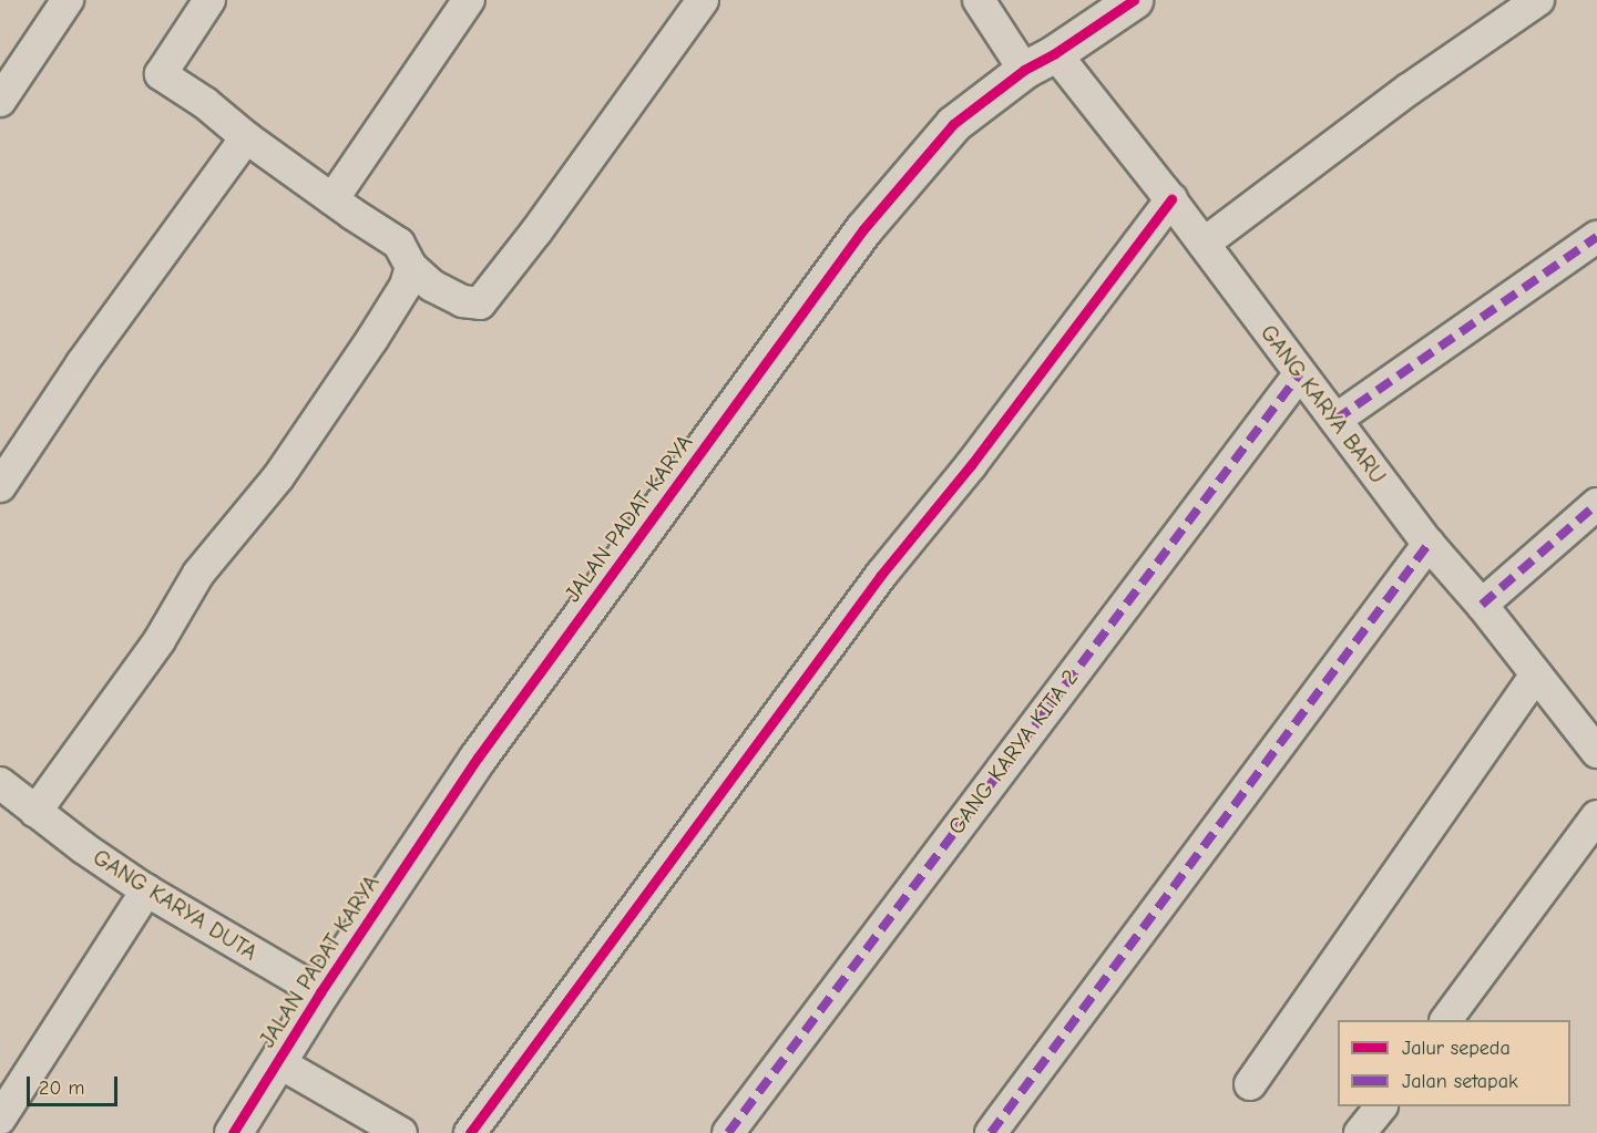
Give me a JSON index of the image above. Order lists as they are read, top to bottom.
{
  "streets": {
    "street": [
      "GANG KARYA BARU",
      "JALAN PADAT KARYA",
      "GANG KARYA KITA 2",
      "GANG KARYA DUTA"
    ]
  },
  "crossings": [
    ["GANG KARYA BARU", "JALAN PADAT KARYA"],
    ["GANG KARYA BARU", "GANG KARYA KITA 2"],
    ["JALAN PADAT KARYA", "GANG KARYA DUTA"]
  ],
  "legend": ["Jalur sepeda", "Jalan setapak"],
  "scale_bar": "20 m"
}
